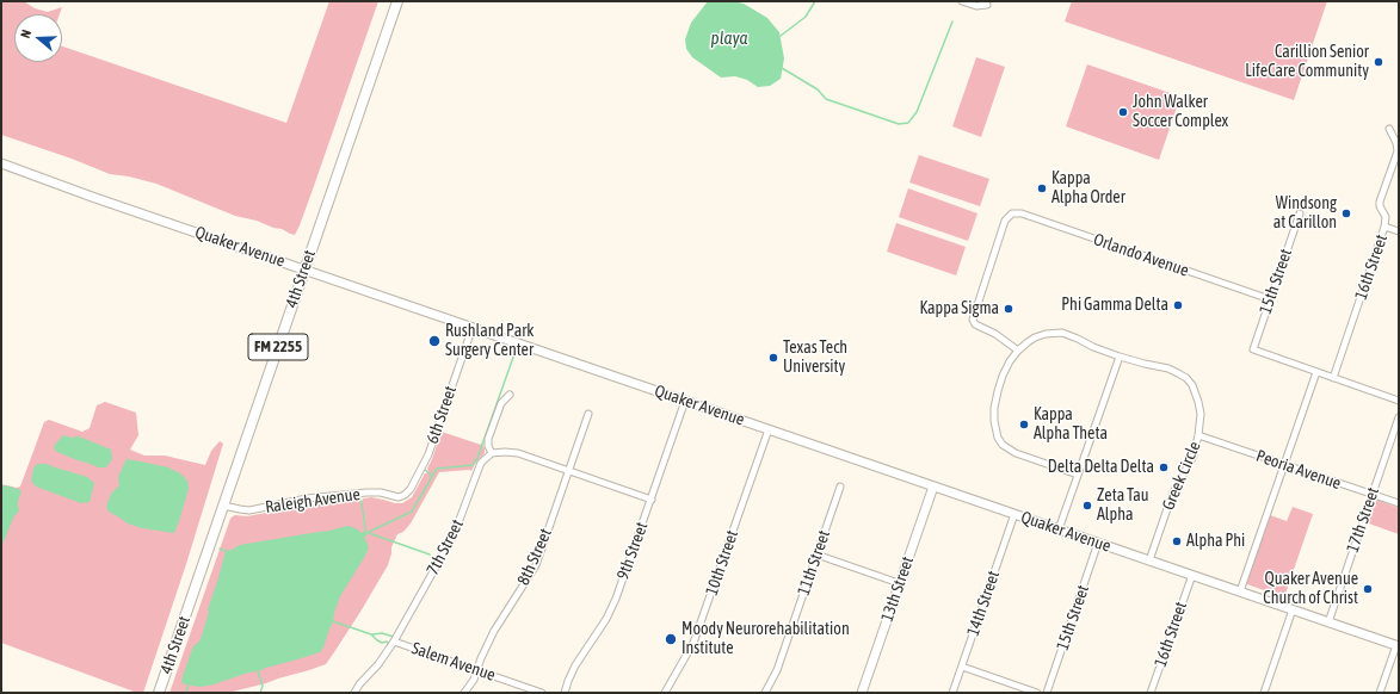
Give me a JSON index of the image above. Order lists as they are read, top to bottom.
{
  "streets": {
    "main road": [
      "Quaker Avenue",
      "4th Street",
      "FM 2255",
      "13th Street"
    ],
    "street": [
      "Orlando Avenue",
      "16th Street",
      "15th Street",
      "6th Street",
      "Peoria Avenue",
      "Greek Circle",
      "Raleigh Avenue",
      "17th Street",
      "7th Street",
      "9th Street",
      "8th Street",
      "10th Street",
      "11th Street",
      "14th Street",
      "Salem Avenue"
    ]
  },
  "crossings": [
    ["Quaker Avenue", "16th Street"],
    ["Quaker Avenue", "4th Street"],
    ["Quaker Avenue", "15th Street"],
    ["Quaker Avenue", "6th Street"],
    ["Quaker Avenue", "Greek Circle"],
    ["Quaker Avenue", "17th Street"],
    ["Quaker Avenue", "9th Street"],
    ["Quaker Avenue", "10th Street"],
    ["Quaker Avenue", "13th Street"],
    ["Quaker Avenue", "14th Street"],
    ["Orlando Avenue", "15th Street"],
    ["Orlando Avenue", "Greek Circle"],
    ["4th Street", "Raleigh Avenue"],
    ["6th Street", "Raleigh Avenue"],
    ["Peoria Avenue", "Greek Circle"],
    ["Peoria Avenue", "17th Street"],
    ["7th Street", "Salem Avenue"],
    ["8th Street", "Salem Avenue"]
  ],
  "water": ["playa"],
  "places": [
    "Carillion Senior LifeCare Community",
    "John Walker Soccer Complex",
    "Kappa Alpha Order",
    "Windsong at Carillon",
    "Phi Gamma Delta",
    "Kappa Sigma",
    "Rushland Park Surgery Center",
    "Texas Tech University",
    "Kappa Alpha Theta",
    "Delta Delta Delta",
    "Zeta Tau Alpha",
    "Alpha Phi",
    "Quaker Avenue Church of Christ",
    "Moody Neurorehabilitation Institute"
  ],
  "north": "left"
}
